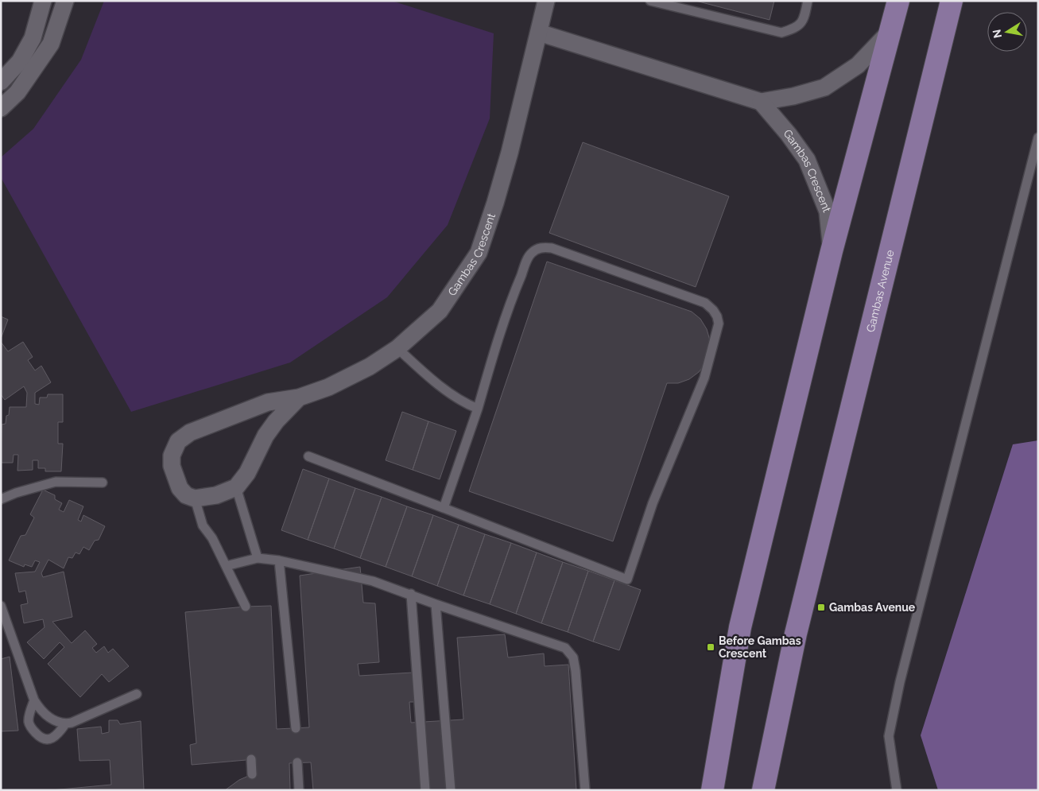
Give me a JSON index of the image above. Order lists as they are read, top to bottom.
{
  "streets": {
    "main road": ["Gambas Avenue"],
    "street": ["Gambas Crescent"]
  },
  "places": {
    "transit": ["Gambas Avenue", "Before Gambas Crescent"]
  },
  "north": "left"
}
